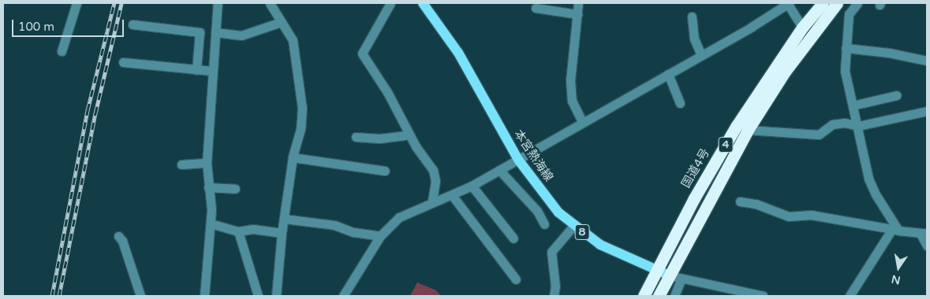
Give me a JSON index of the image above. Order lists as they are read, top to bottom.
{
  "streets": {
    "highway": ["4", "国道4号"],
    "main road": ["本宮熱海線", "8"]
  },
  "crossings": [
    ["4", "本宮熱海線"],
    ["本宮熱海線", "国道4号"]
  ],
  "scale_bar": "100 m",
  "north": "bottom"
}
